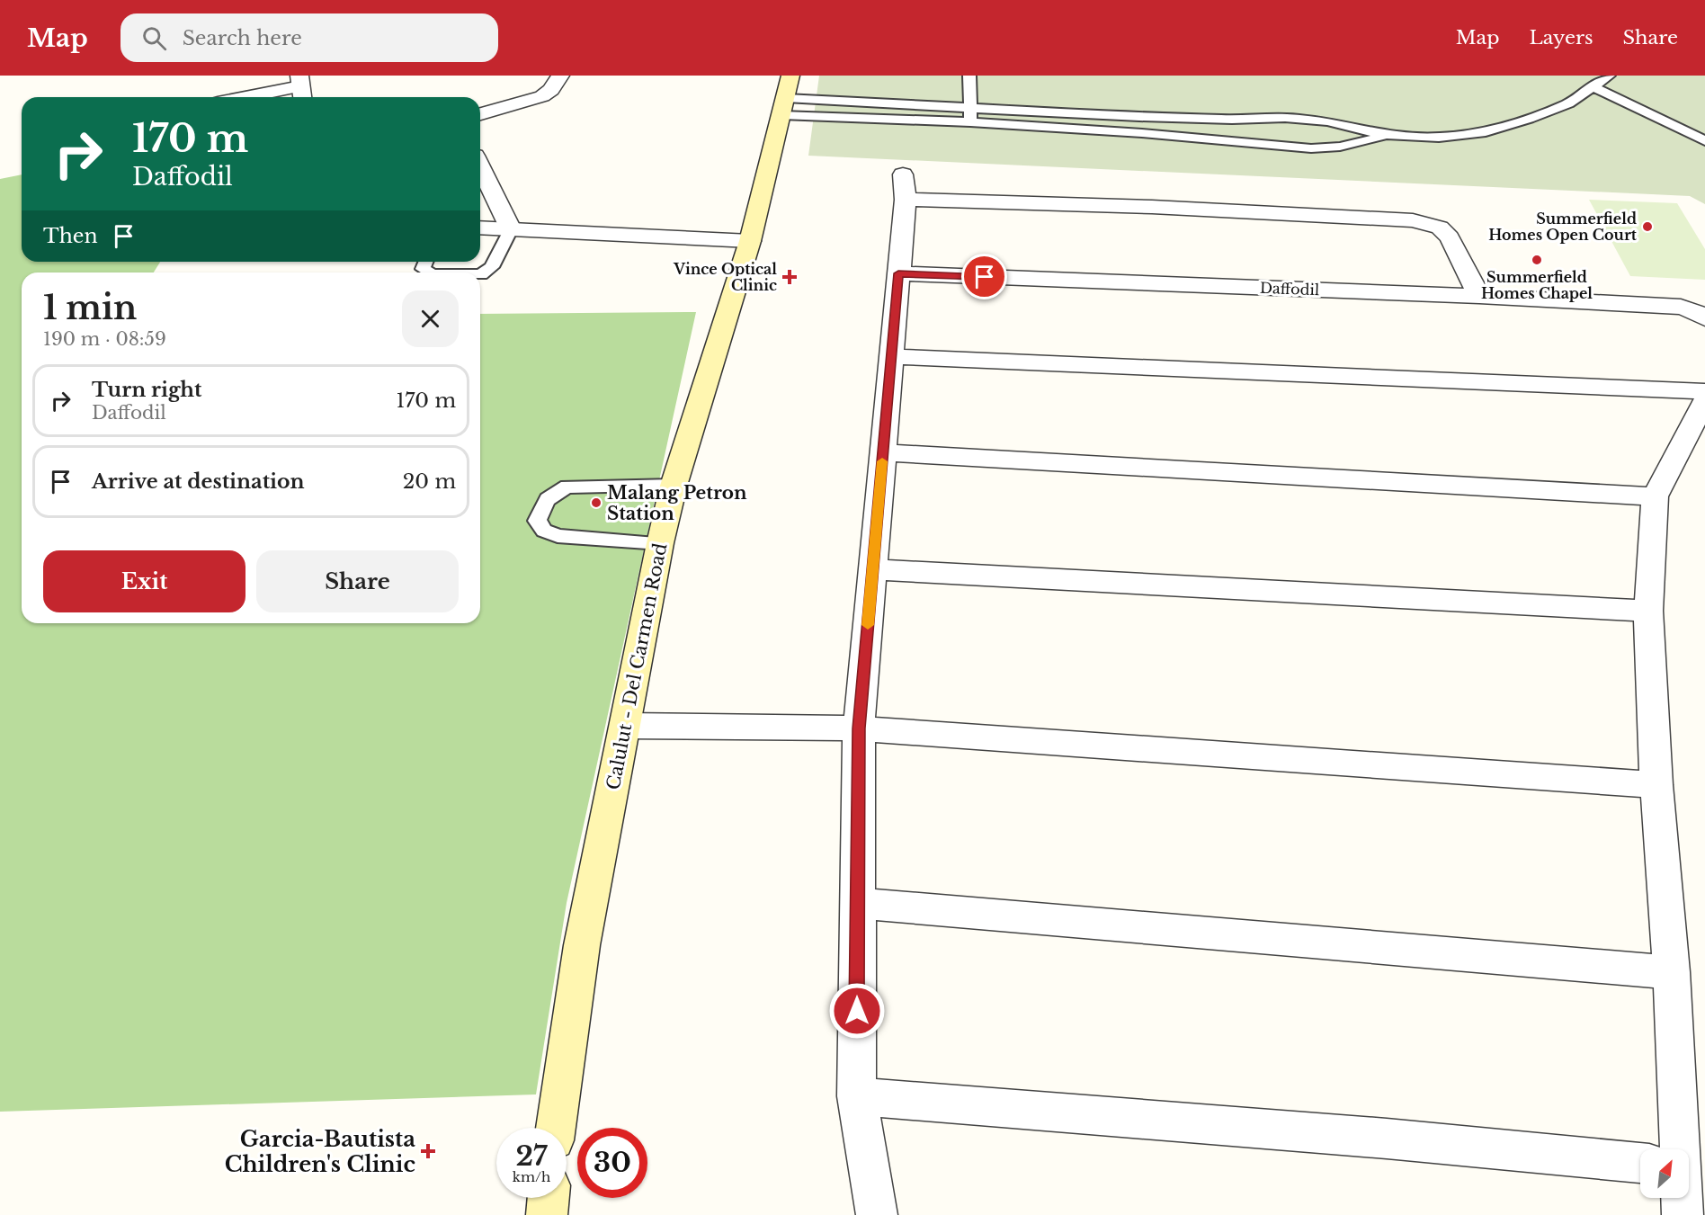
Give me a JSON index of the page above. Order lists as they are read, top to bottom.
{
  "streets": {
    "main road": ["Calulut - Del Carmen Road"],
    "street": ["Daffodil"]
  },
  "places": {
    "other": ["Summerfield Homes Open Court", "Summerfield Homes Chapel", "Malang Petron Station"],
    "health": ["Vince Optical Clinic", "Garcia-Bautista Children's Clinic"]
  },
  "north": "top right",
  "page": {
    "header": "Map",
    "search": "Search here",
    "nav": ["Map", "Layers", "Share"],
    "turn": ["170 m", "Daffodil"],
    "then": "Then",
    "heading": ["1 min", "190 m · 08:59"],
    "list": [
      {
        "name": "Turn right",
        "note": "Daffodil",
        "value": "170 m"
      },
      {
        "name": "Arrive at destination",
        "value": "20 m"
      }
    ],
    "buttons": ["Exit", "Share"],
    "speed": "27 km/h",
    "limit": "30"
  }
}
